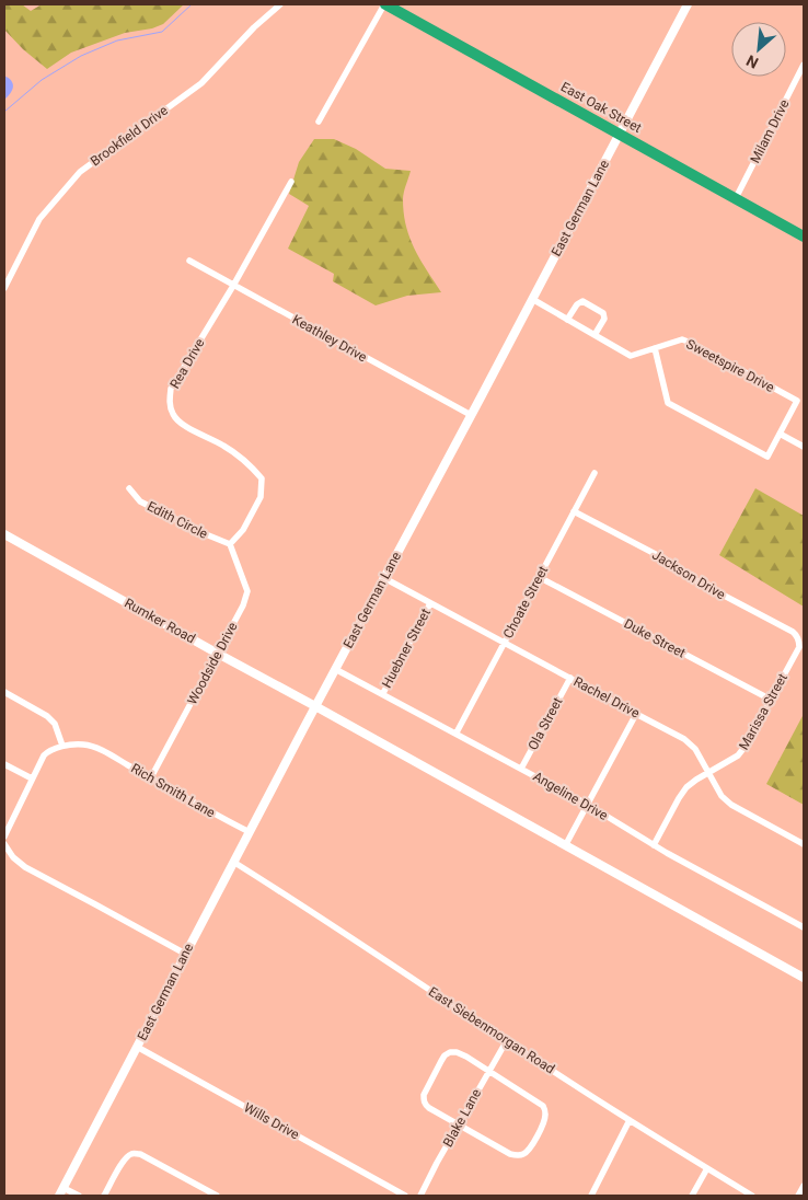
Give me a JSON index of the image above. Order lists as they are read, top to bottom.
{
  "streets": {
    "highway": ["East Oak Street"],
    "street": [
      "Milam Drive",
      "Brookfield Drive",
      "East German Lane",
      "Keathley Drive",
      "Rea Drive",
      "Sweetspire Drive",
      "Edith Circle",
      "Jackson Drive",
      "Choate Street",
      "Rumker Road",
      "Duke Street",
      "Huebner Street",
      "Woodside Drive",
      "Rachel Drive",
      "Marissa Street",
      "Ola Street",
      "Rich Smith Lane",
      "Angeline Drive",
      "East Siebenmorgan Road",
      "Blake Lane",
      "Wills Drive"
    ]
  },
  "crossings": [
    ["East Oak Street", "Milam Drive"],
    ["East Oak Street", "East German Lane"],
    ["East German Lane", "Keathley Drive"],
    ["East German Lane", "Rumker Road"],
    ["East German Lane", "Rachel Drive"],
    ["East German Lane", "Rich Smith Lane"],
    ["East German Lane", "Angeline Drive"],
    ["East German Lane", "East Siebenmorgan Road"],
    ["East German Lane", "Wills Drive"],
    ["Keathley Drive", "Rea Drive"],
    ["Rea Drive", "Edith Circle"],
    ["Rea Drive", "Woodside Drive"],
    ["Edith Circle", "Woodside Drive"],
    ["Jackson Drive", "Choate Street"],
    ["Jackson Drive", "Marissa Street"],
    ["Choate Street", "Duke Street"],
    ["Choate Street", "Rachel Drive"],
    ["Choate Street", "Angeline Drive"],
    ["Rumker Road", "Woodside Drive"],
    ["Duke Street", "Marissa Street"],
    ["Huebner Street", "Rachel Drive"],
    ["Huebner Street", "Angeline Drive"],
    ["Woodside Drive", "Rich Smith Lane"],
    ["Rachel Drive", "Marissa Street"],
    ["Rachel Drive", "Ola Street"],
    ["Marissa Street", "Angeline Drive"],
    ["Ola Street", "Angeline Drive"],
    ["East Siebenmorgan Road", "Blake Lane"]
  ],
  "north": "bottom left"
}
